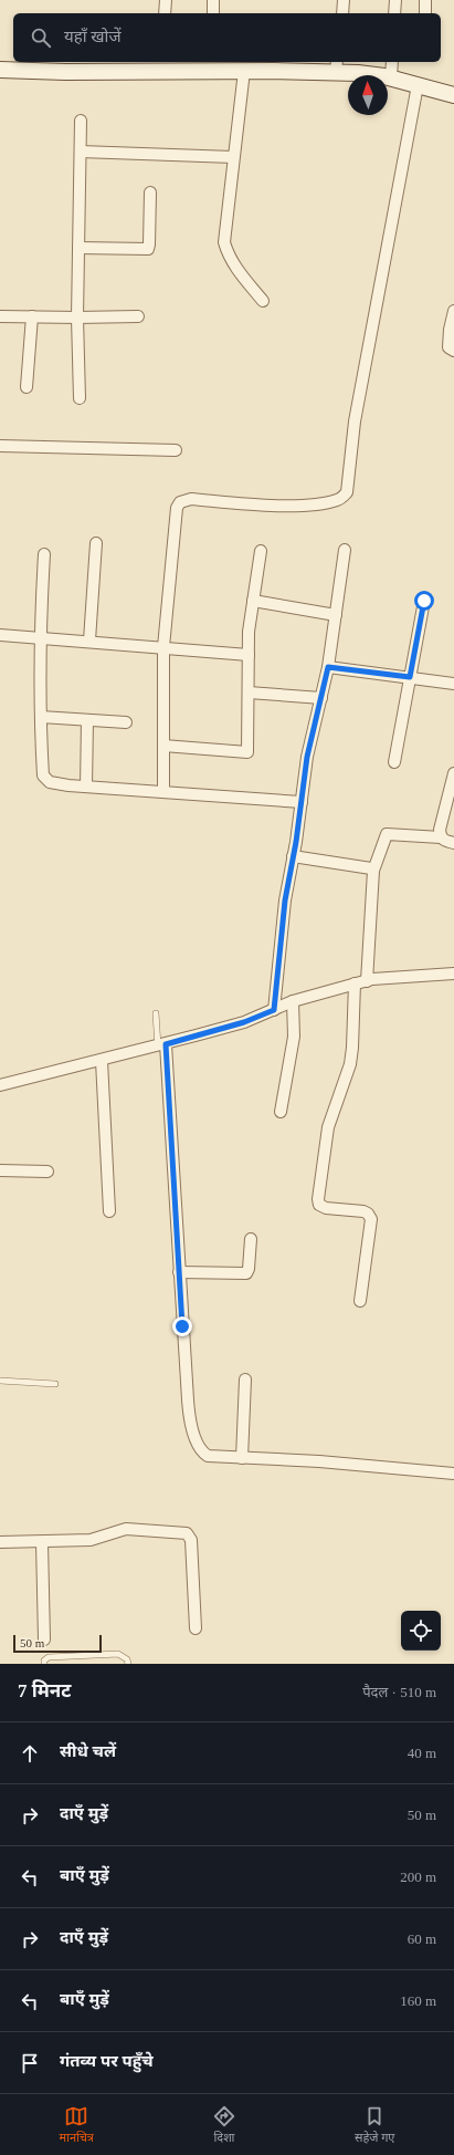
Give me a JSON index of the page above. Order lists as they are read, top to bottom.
{
  "scale_bar": "50 m",
  "north": "top",
  "page": {
    "search": "यहाँ खोजें",
    "scale": "50 m",
    "heading": ["7 मिनट", "पैदल · 510 m"],
    "list": [
      ["सीधे चलें", "40 m"],
      ["दाएँ मुड़ें", "50 m"],
      ["बाएँ मुड़ें", "200 m"],
      ["दाएँ मुड़ें", "60 m"],
      ["बाएँ मुड़ें", "160 m"],
      "गंतव्य पर पहुँचे"
    ],
    "nav": ["मानचित्र", "दिशा", "सहेजे गए"]
  }
}
